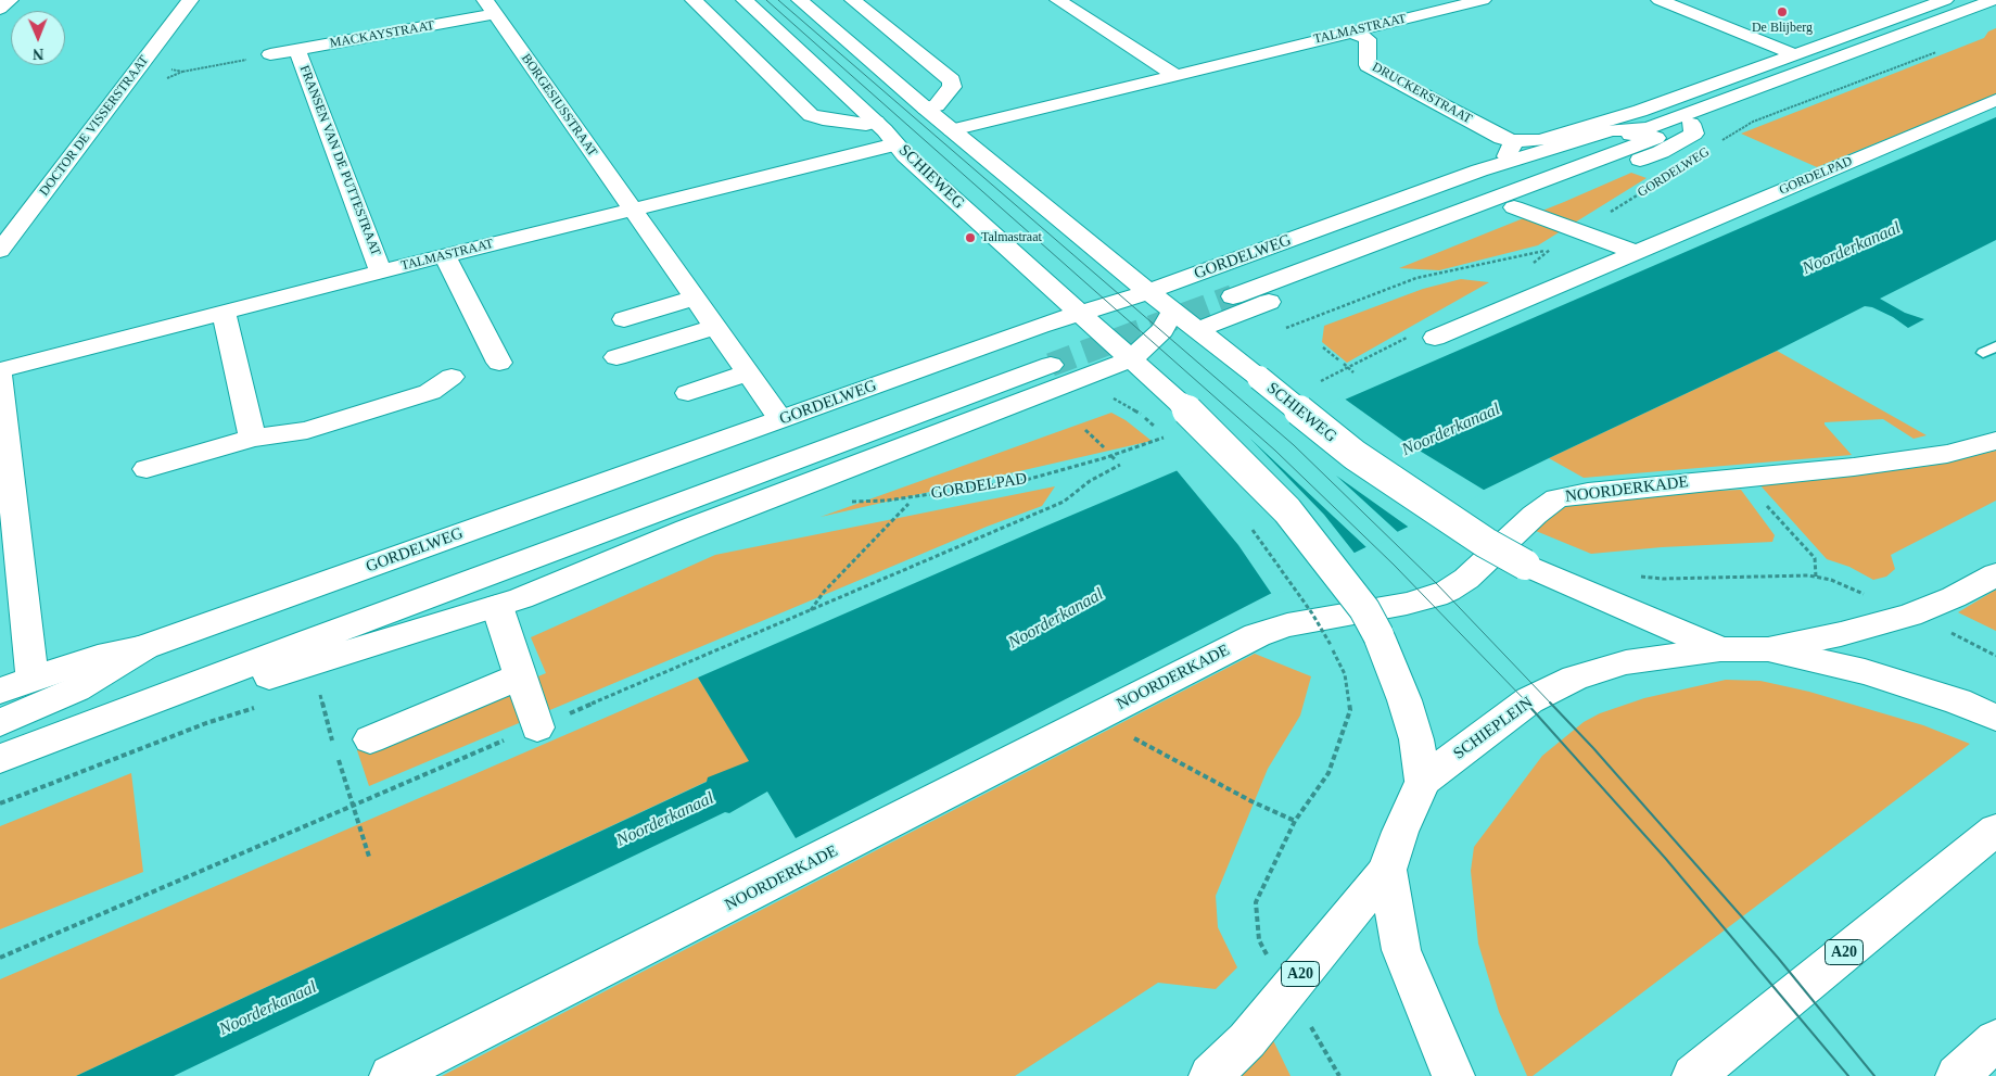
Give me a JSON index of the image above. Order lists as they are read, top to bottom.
{
  "streets": {
    "main road": [
      "TALMASTRAAT",
      "MACKAYSTRAAT",
      "DRUCKERSTRAAT",
      "BORGESIUSSTRAAT",
      "DOCTOR DE VISSERSTRAAT",
      "FRANSEN VAN DE PUTTESTRAAT",
      "GORDELWEG",
      "GORDELPAD",
      "SCHIEWEG",
      "NOORDERKADE",
      "SCHIEPLEIN",
      "A20"
    ]
  },
  "crossings": [
    ["TALMASTRAAT", "DRUCKERSTRAAT"],
    ["TALMASTRAAT", "BORGESIUSSTRAAT"],
    ["TALMASTRAAT", "FRANSEN VAN DE PUTTESTRAAT"],
    ["TALMASTRAAT", "SCHIEWEG"],
    ["MACKAYSTRAAT", "BORGESIUSSTRAAT"],
    ["MACKAYSTRAAT", "FRANSEN VAN DE PUTTESTRAAT"],
    ["DRUCKERSTRAAT", "GORDELWEG"],
    ["BORGESIUSSTRAAT", "GORDELWEG"],
    ["GORDELWEG", "SCHIEWEG"],
    ["SCHIEWEG", "SCHIEPLEIN"],
    ["SCHIEPLEIN", "A20"]
  ],
  "water": ["Noorderkanaal"],
  "places": ["De Blijberg", "Talmastraat"],
  "north": "bottom"
}
